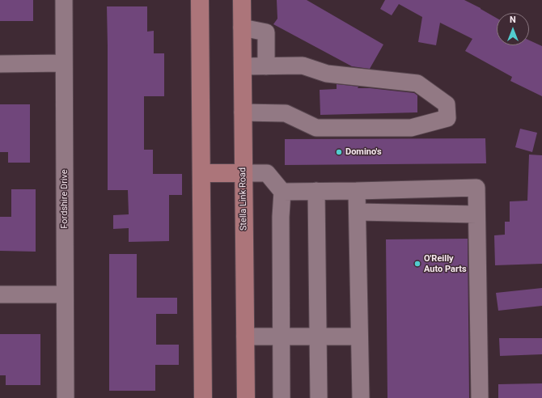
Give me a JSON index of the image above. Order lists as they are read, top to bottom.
{
  "streets": {
    "main road": ["Stella Link Road"],
    "street": ["Fordshire Drive"]
  },
  "places": ["Domino's", "O'Reilly Auto Parts"],
  "north": "top"
}
